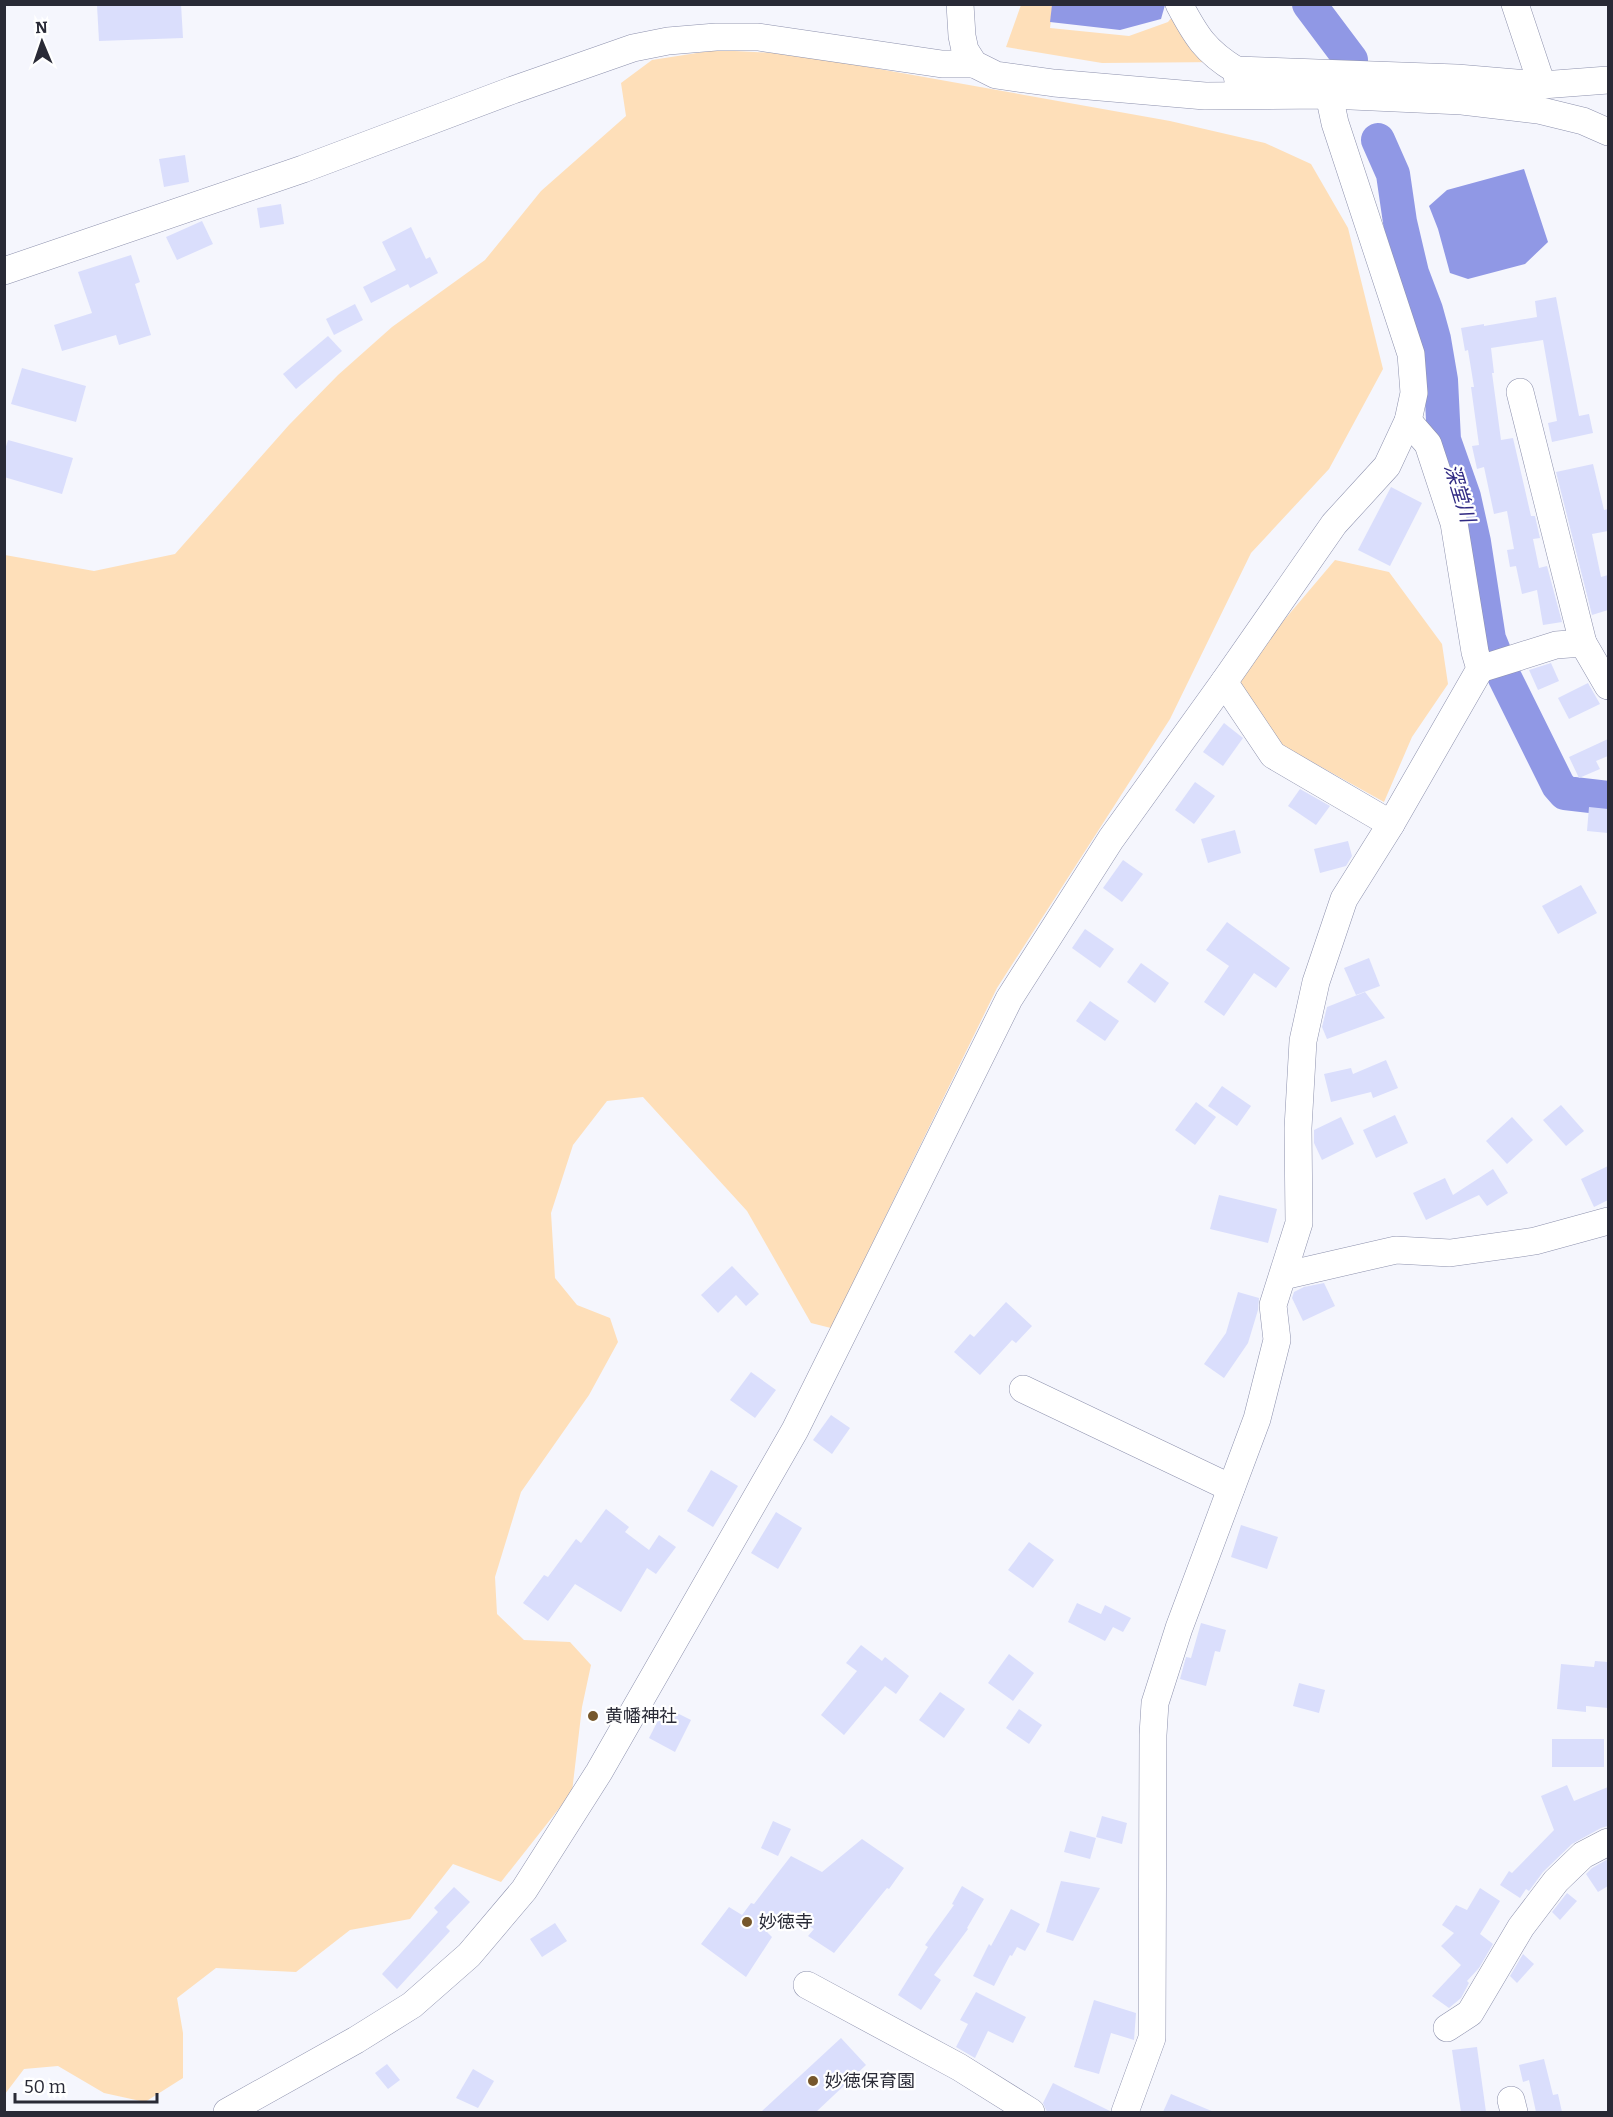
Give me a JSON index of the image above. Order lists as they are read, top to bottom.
{
  "water": ["深堂川"],
  "places": ["黄幡神社", "妙徳寺", "妙徳保育園"],
  "scale_bar": "50 m",
  "north": "top"
}
